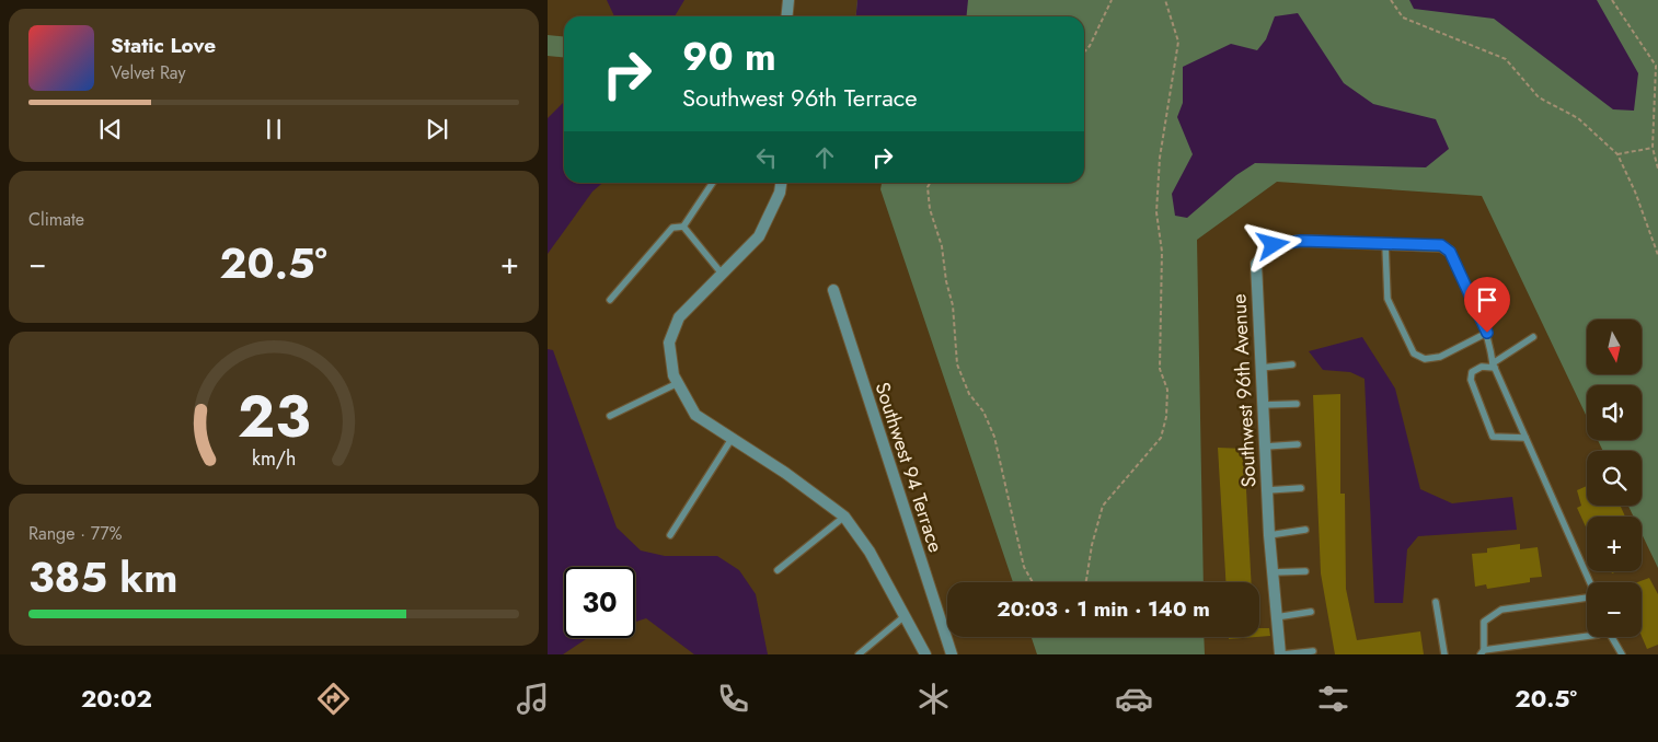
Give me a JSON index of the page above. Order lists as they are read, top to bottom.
{
  "streets": {
    "street": ["Southwest 96th Avenue", "Southwest 94 Terrace"]
  },
  "north": "bottom",
  "page": {
    "turn": ["90 m", "Southwest 96th Terrace"],
    "song": ["Static Love", "Velvet Ray"],
    "tile": [
      "Climate",
      ["Range · 77%", "385 km"]
    ],
    "heat": ["−", "20.5°", "+"],
    "map_buttons": ["+", "−"],
    "limit": "30",
    "trip": "20:03 · 1 min · 140 m",
    "tabs": ["20:02", "20.5°"],
    "gauge": ["23", "km/h"]
  }
}
